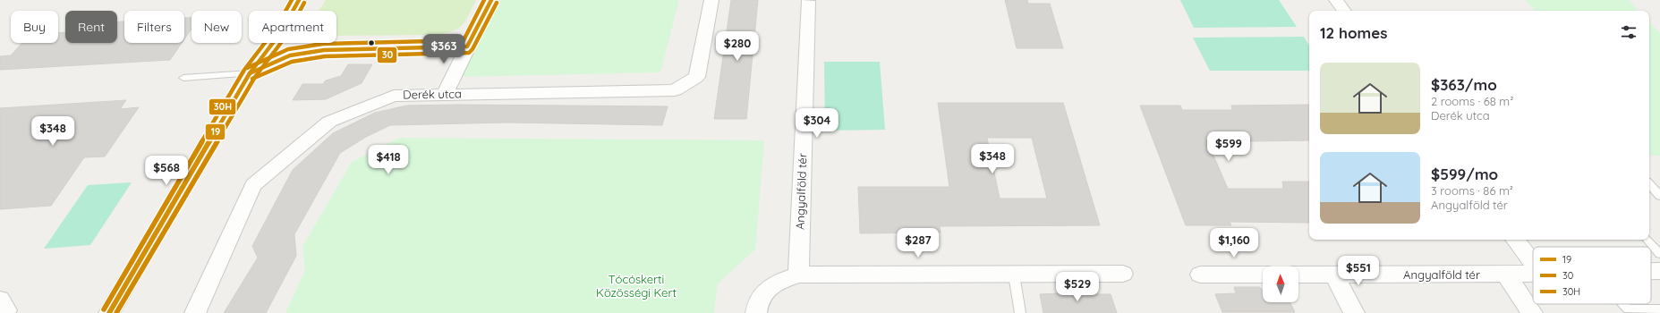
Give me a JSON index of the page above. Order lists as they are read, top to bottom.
{
  "streets": {
    "street": ["Derék utca", "Angyalföld tér"]
  },
  "parks": ["Tócóskerti Közösségi Kert"],
  "lines": ["transit line 19", "transit line 30H", "transit line 30"],
  "legend": ["19", "30", "30H"],
  "north": "top",
  "page": {
    "chip": [
      "Buy",
      "Rent",
      "Filters",
      "New",
      "Apartment"
    ],
    "heading": "12 homes",
    "price": [
      "$280",
      "$363",
      "$304",
      "$348",
      "$599",
      "$348",
      "$418",
      "$568",
      "$287",
      "$1,160",
      "$551",
      "$529"
    ],
    "list": [
      {
        "name": "$363/mo",
        "note": "2 rooms · 68 m² · Derék utca"
      },
      {
        "name": "$599/mo",
        "note": "3 rooms · 86 m² · Angyalföld tér"
      }
    ]
  }
}
